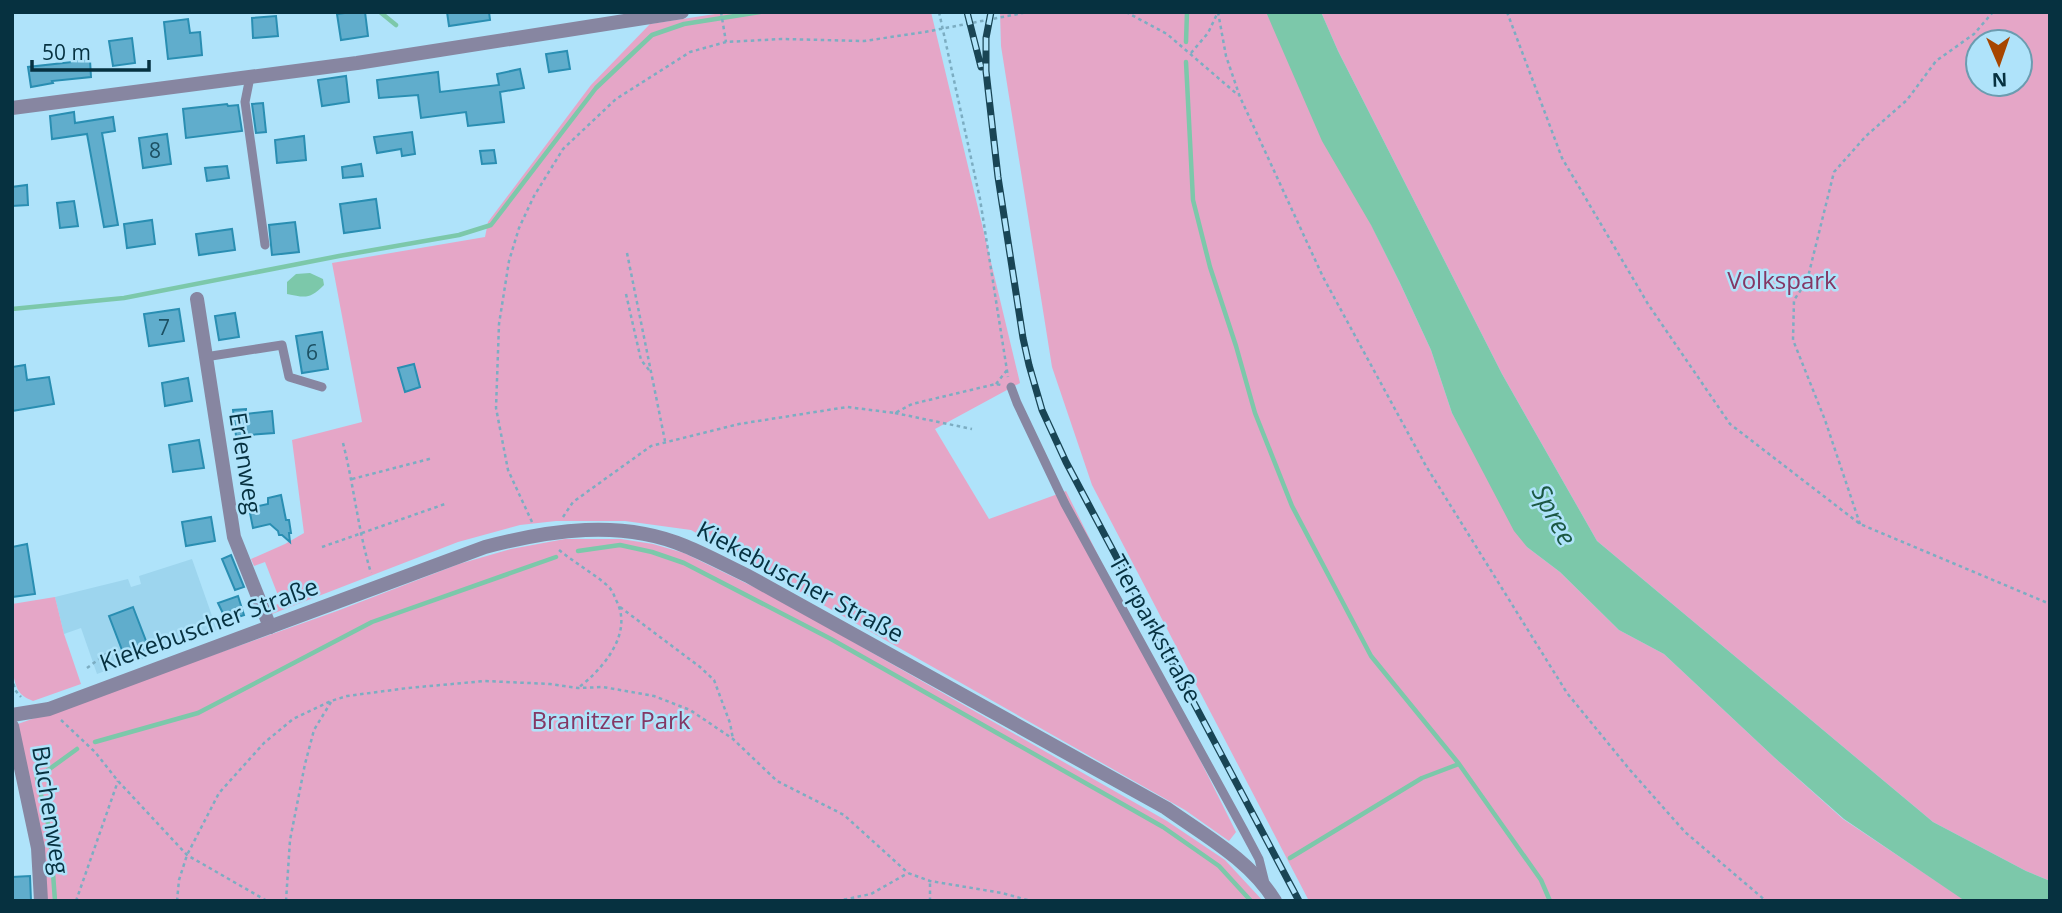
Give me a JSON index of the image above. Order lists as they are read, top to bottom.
{
  "streets": {
    "street": ["Erlenweg", "Kiekebuscher Straße", "Buchenweg"],
    "lane": ["Tierparkstraße"]
  },
  "crossings": [
    ["Erlenweg", "Kiekebuscher Straße"],
    ["Kiekebuscher Straße", "Tierparkstraße"]
  ],
  "water": ["Spree"],
  "parks": ["Volkspark", "Branitzer Park"],
  "house_numbers": ["8", "7", "6"],
  "scale_bar": "50 m",
  "north": "bottom"
}
